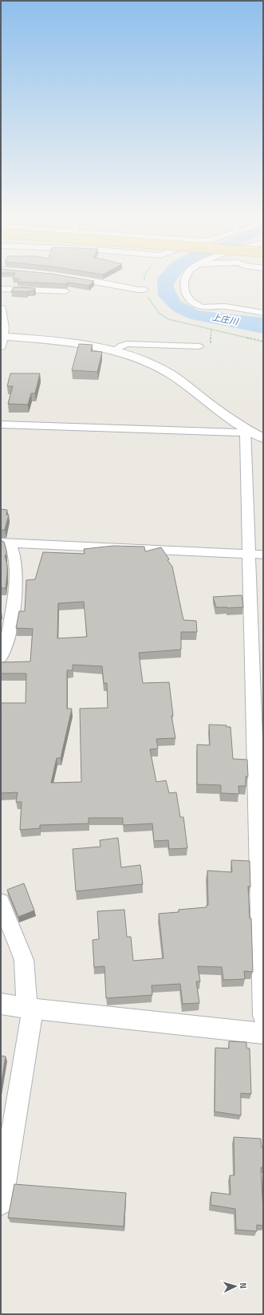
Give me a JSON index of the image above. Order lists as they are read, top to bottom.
{
  "water": ["上庄川"],
  "north": "right"
}
